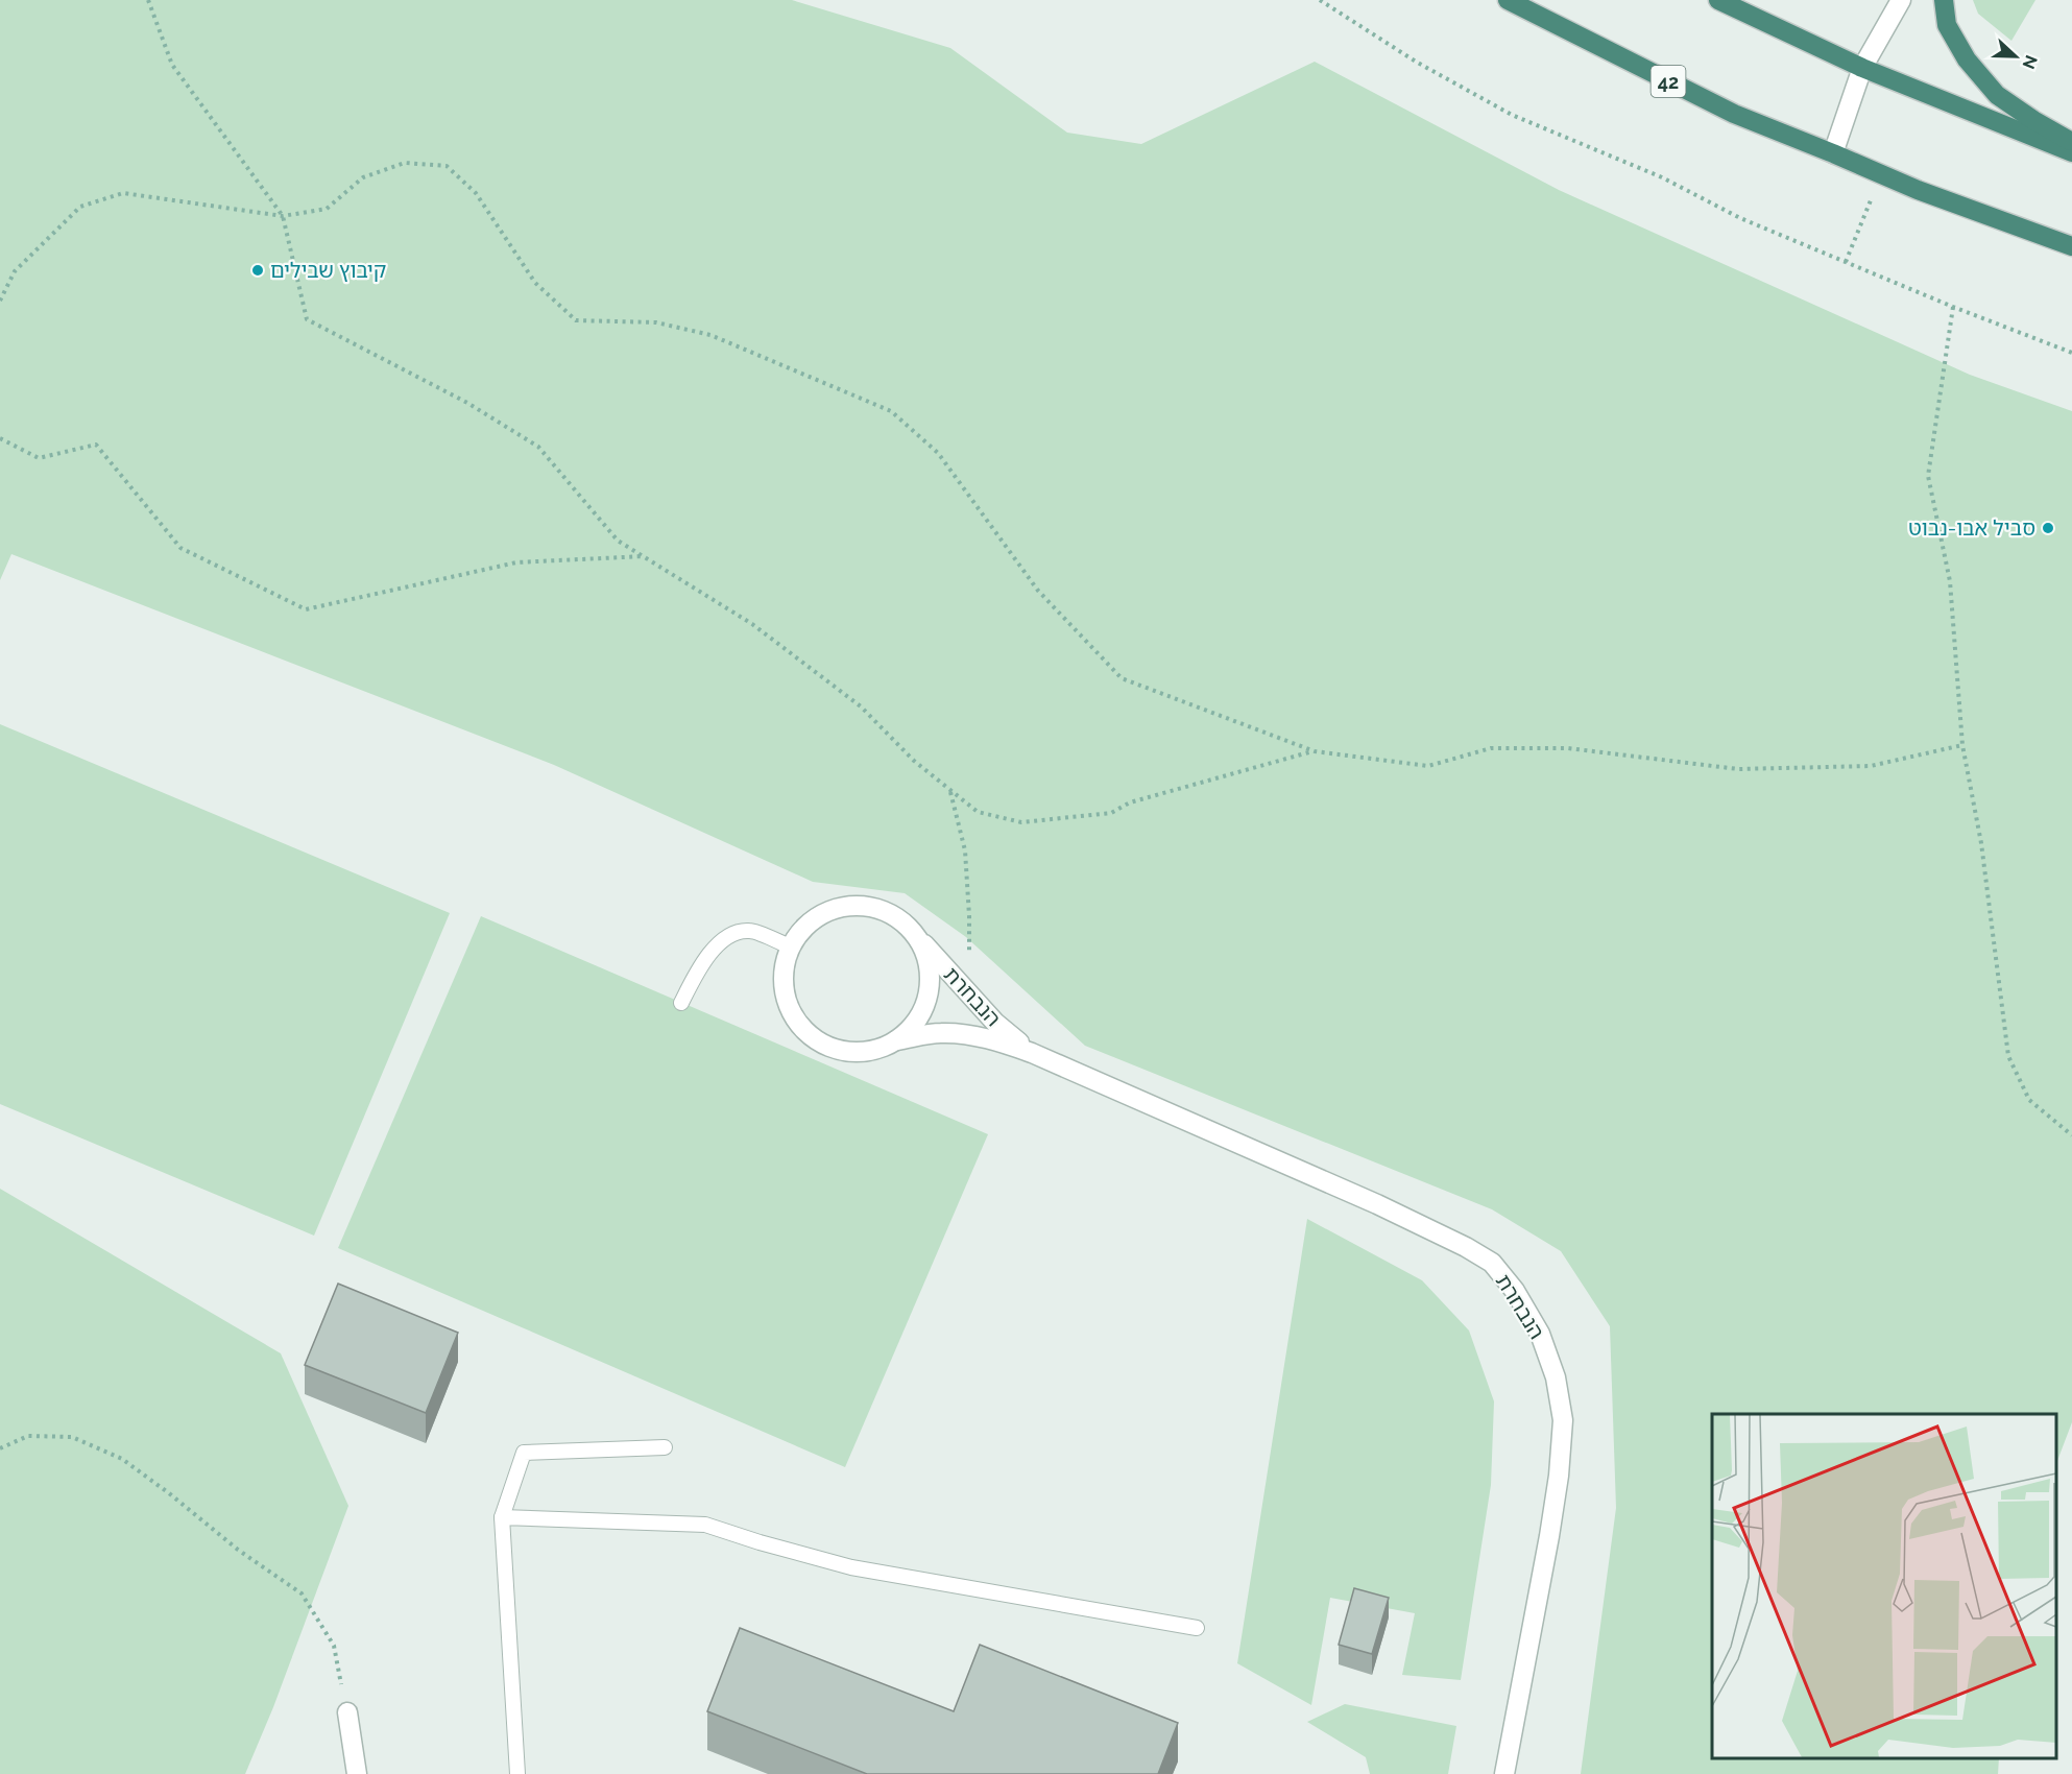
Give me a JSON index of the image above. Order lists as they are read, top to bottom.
{
  "streets": {
    "highway": ["42"],
    "street": ["הנבחרת"]
  },
  "places": ["קיבוץ שבילים", "סביל אבו-נבוט"],
  "north": "right"
}
